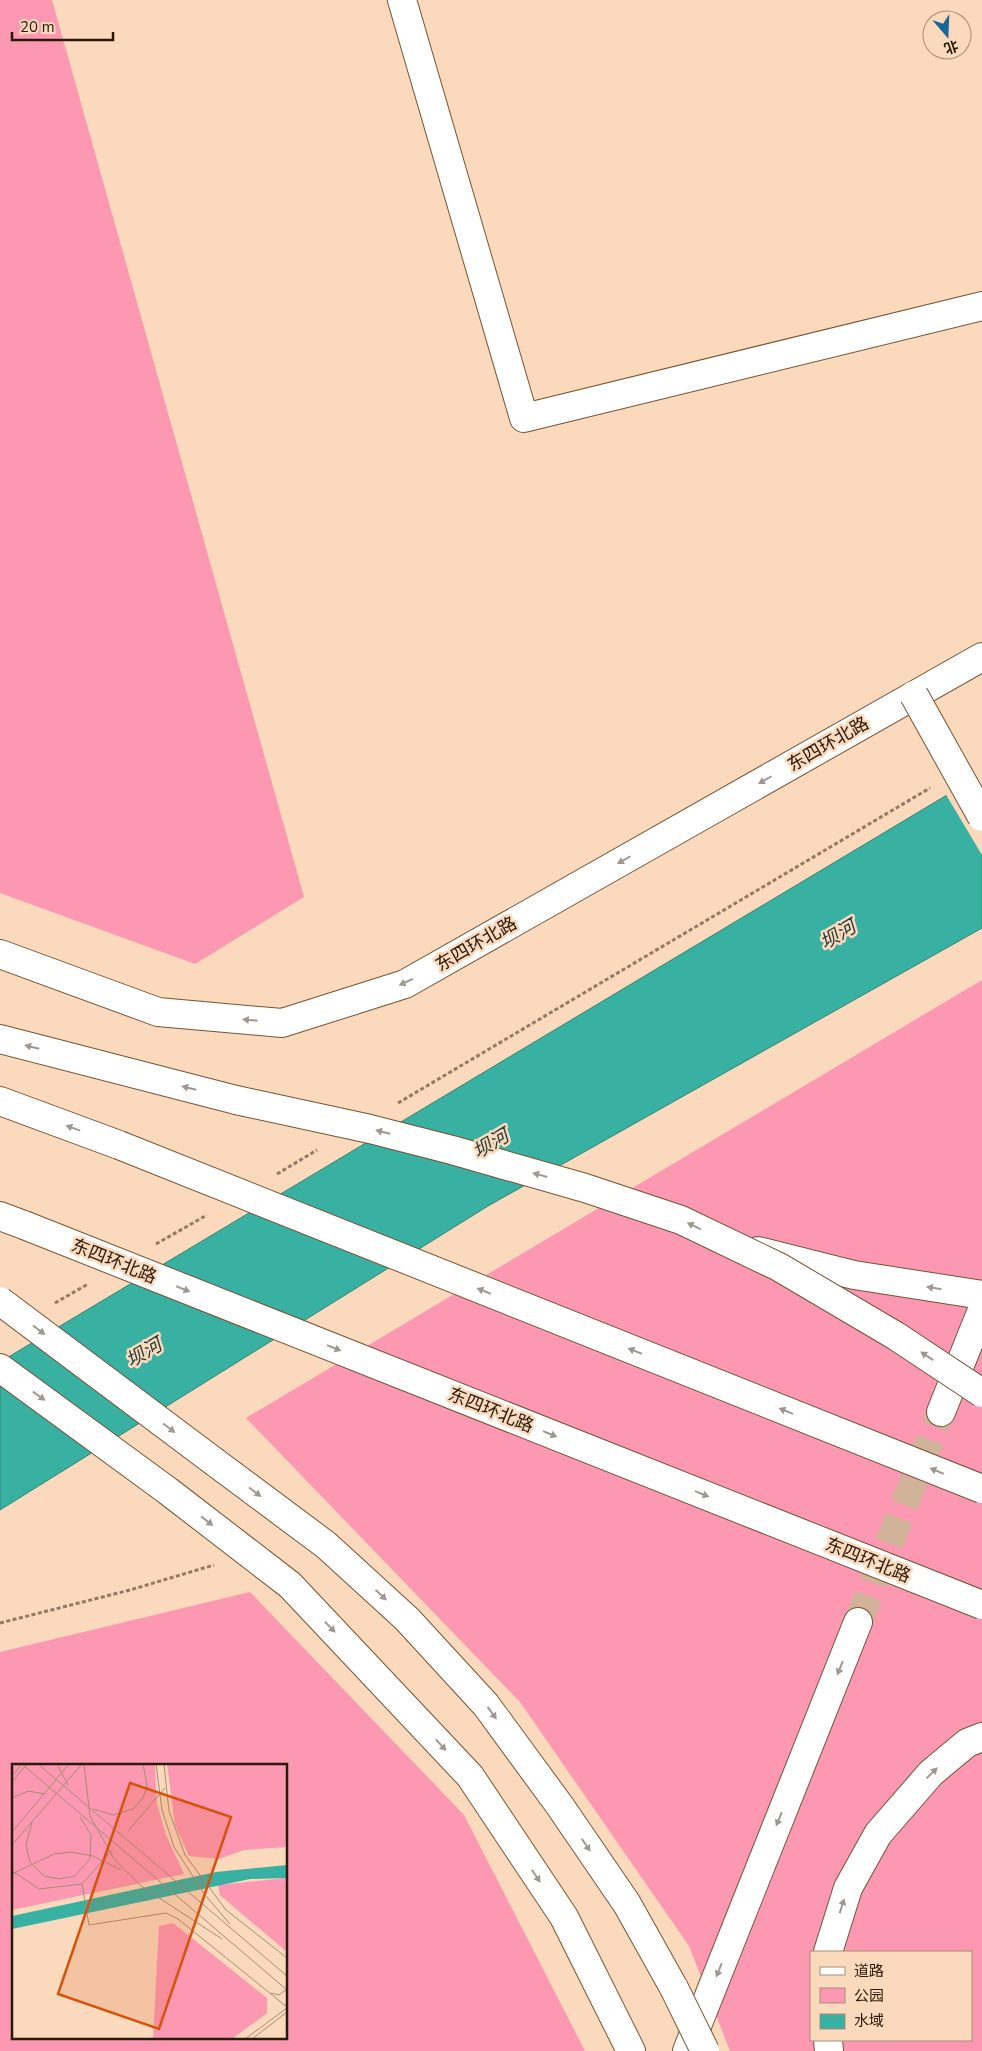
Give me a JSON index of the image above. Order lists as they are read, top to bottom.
{
  "streets": {
    "main road": ["东四环北路"]
  },
  "water": ["坝河"],
  "legend": ["道路", "公园", "水域"],
  "scale_bar": "20 m",
  "north": "bottom"
}
